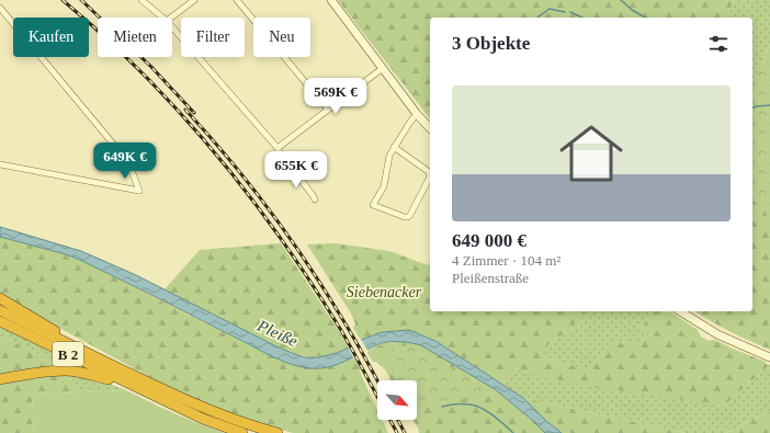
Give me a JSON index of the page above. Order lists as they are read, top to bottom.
{
  "streets": {
    "highway": ["B 2"]
  },
  "water": ["Pleiße"],
  "parks": ["Siebenacker"],
  "north": "bottom right",
  "page": {
    "chip": [
      "Kaufen",
      "Mieten",
      "Filter",
      "Neu"
    ],
    "heading": "3 Objekte",
    "list": [
      {
        "name": "649 000 €",
        "note": "4 Zimmer · 104 m² · Pleißenstraße"
      }
    ],
    "price": ["569K €", "649K €", "655K €"]
  }
}
